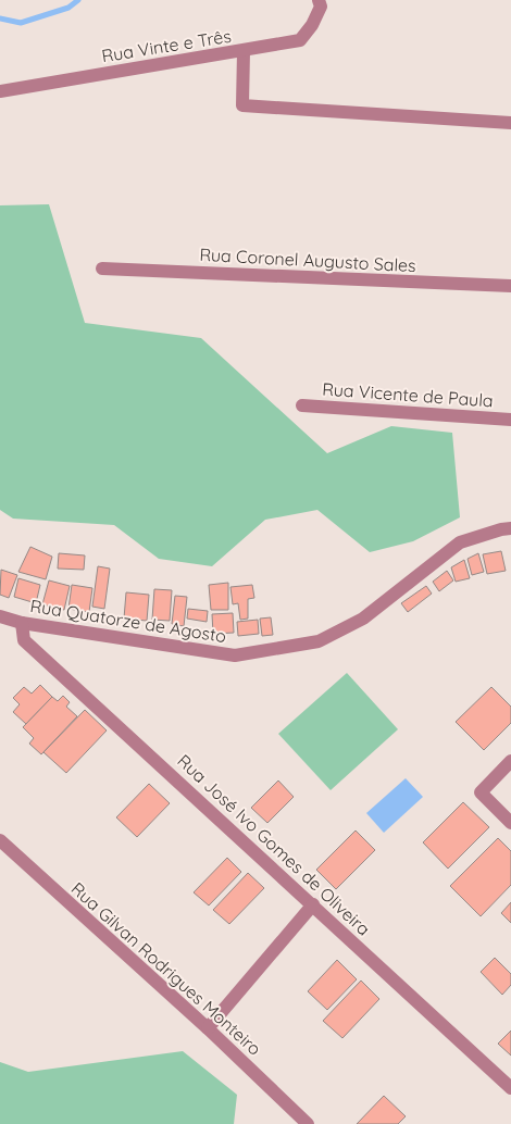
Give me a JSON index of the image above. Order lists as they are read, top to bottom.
{
  "streets": {
    "street": [
      "Rua Vinte e Três",
      "Rua Coronel Augusto Sales",
      "Rua Vicente de Paula",
      "Rua Quatorze de Agosto",
      "Rua José Ivo Gomes de Oliveira",
      "Rua Gilvan Rodrigues Monteiro"
    ]
  },
  "crossings": [
    ["Rua Quatorze de Agosto", "Rua José Ivo Gomes de Oliveira"]
  ]
}
